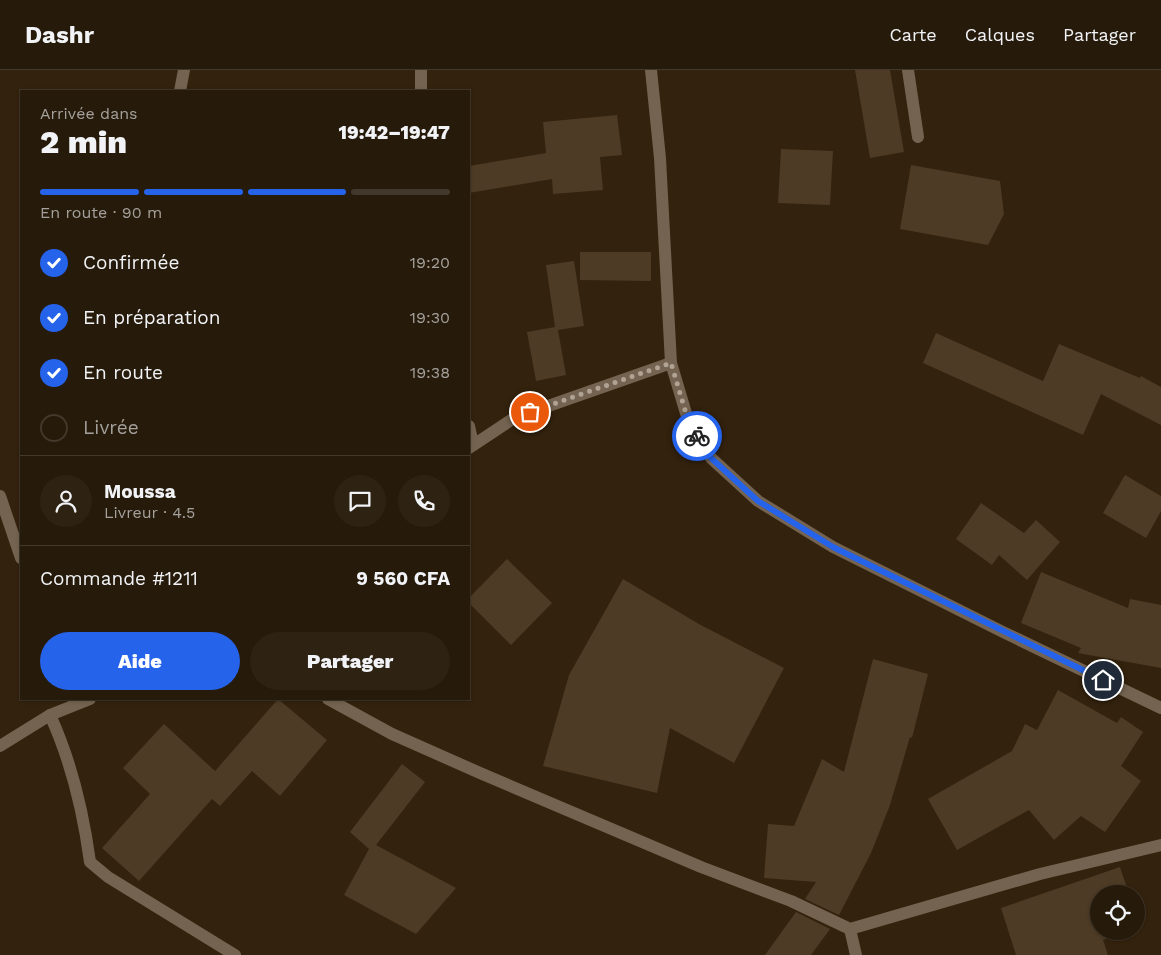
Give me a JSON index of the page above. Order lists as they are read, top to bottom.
{
  "page": {
    "header": "Dashr",
    "nav": ["Carte", "Calques", "Partager"],
    "heading": ["2 min", "Arrivée dans", "19:42–19:47"],
    "panel": [
      "Moussa",
      "Livreur · 4.5",
      "Commande #1211",
      "9 560 CFA"
    ],
    "bar": "En route · 90 m",
    "list": [
      ["Confirmée", "19:20"],
      ["En préparation", "19:30"],
      ["En route", "19:38"],
      "Livrée"
    ],
    "buttons": ["Aide", "Partager"]
  }
}
